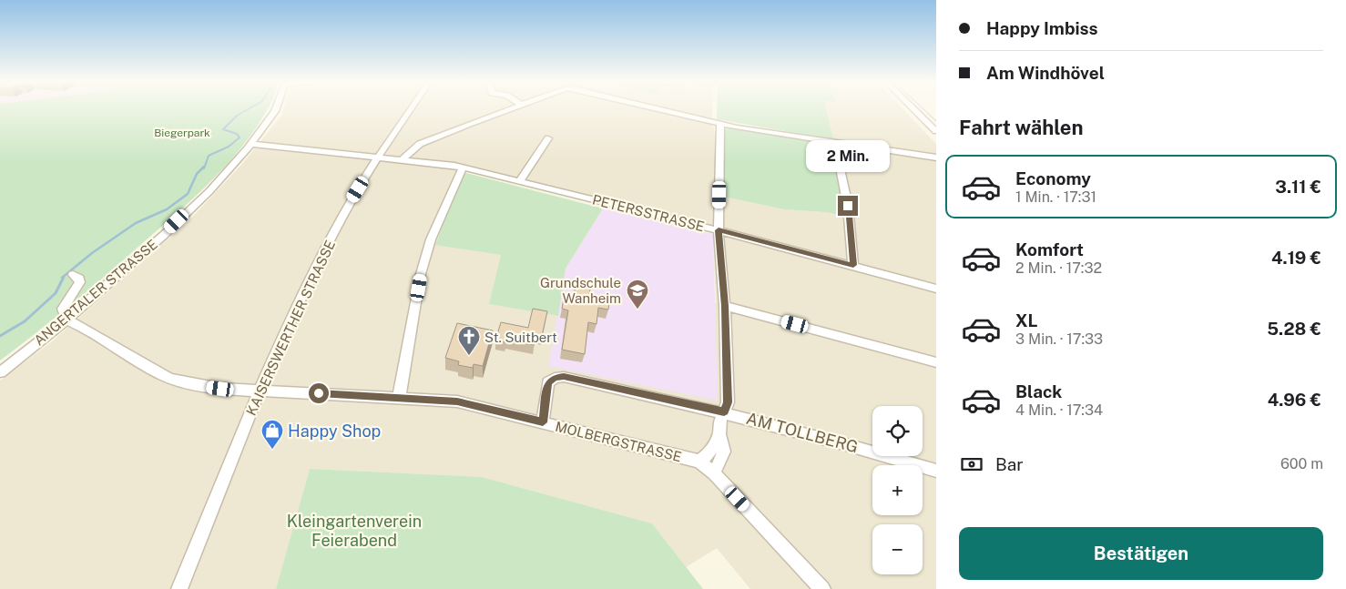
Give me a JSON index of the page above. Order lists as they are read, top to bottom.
{
  "streets": {
    "street": [
      "PETERSSTRASSE",
      "ANGERTALER STRASSE",
      "KAISERSWERTHER STRASSE",
      "AM TOLLBERG",
      "MOLBERGSTRASSE"
    ]
  },
  "crossings": [
    ["PETERSSTRASSE", "ANGERTALER STRASSE"],
    ["PETERSSTRASSE", "KAISERSWERTHER STRASSE"],
    ["ANGERTALER STRASSE", "MOLBERGSTRASSE"],
    ["KAISERSWERTHER STRASSE", "MOLBERGSTRASSE"],
    ["AM TOLLBERG", "MOLBERGSTRASSE"]
  ],
  "parks": ["Biegerpark", "Kleingartenverein Feierabend"],
  "places": {
    "school or university": ["Grundschule Wanheim"],
    "church": ["St. Suitbert"],
    "shop": ["Happy Shop"]
  },
  "page": {
    "banner": ["Happy Imbiss", "Am Windhövel"],
    "heading": "Fahrt wählen",
    "bubble": "2 Min.",
    "list": [
      {
        "name": "Economy",
        "note": "1 Min. · 17:31",
        "value": "3.11 €"
      },
      {
        "name": "Komfort",
        "note": "2 Min. · 17:32",
        "value": "4.19 €"
      },
      {
        "name": "XL",
        "note": "3 Min. · 17:33",
        "value": "5.28 €"
      },
      {
        "name": "Black",
        "note": "4 Min. · 17:34",
        "value": "4.96 €"
      }
    ],
    "map_buttons": ["+", "−"],
    "pay": ["Bar", "600 m"],
    "buttons": "Bestätigen"
  }
}
